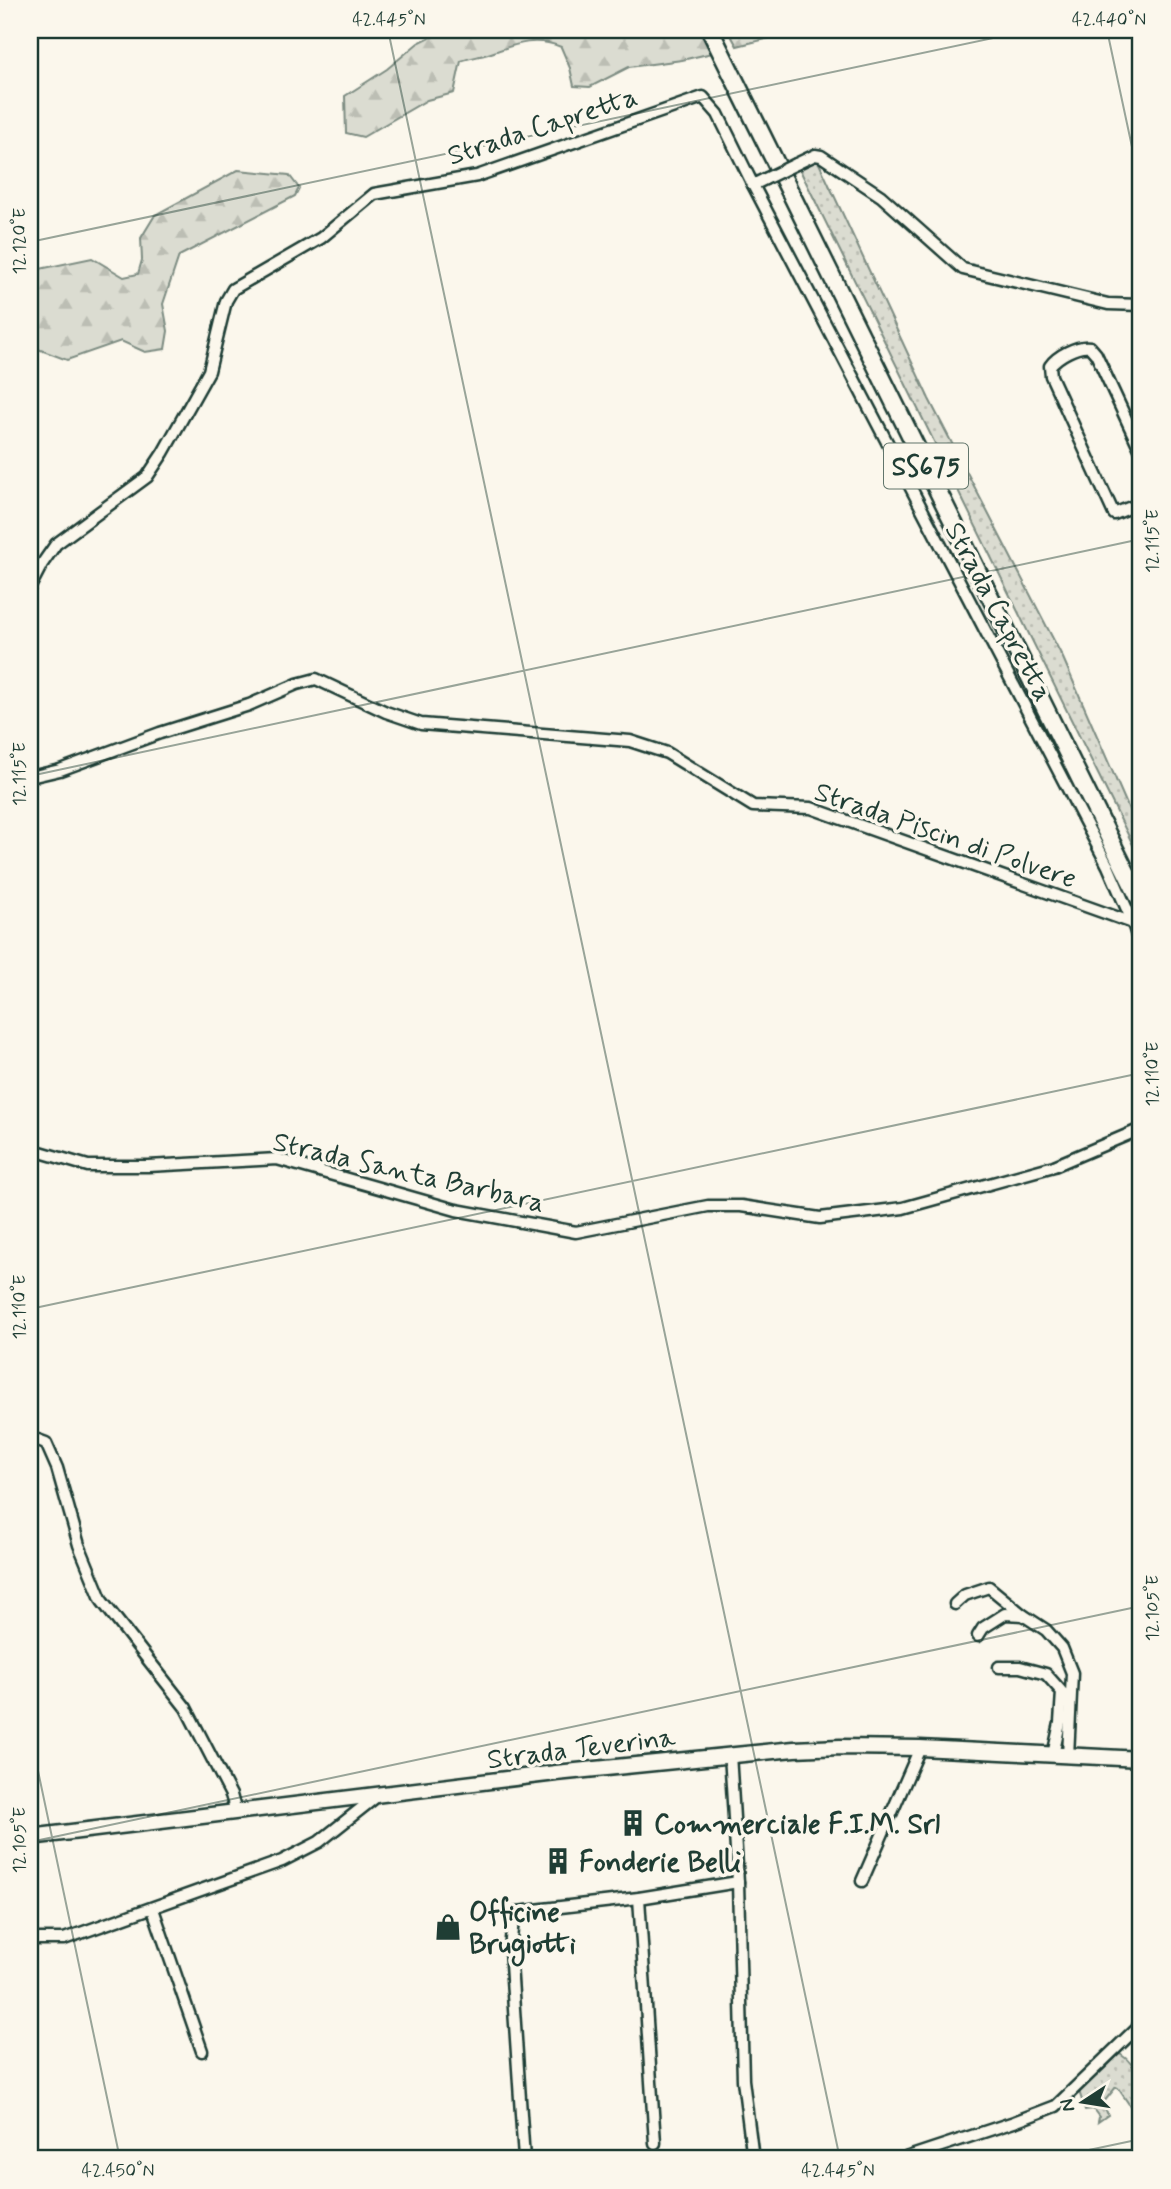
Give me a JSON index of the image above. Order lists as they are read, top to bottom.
{
  "streets": {
    "highway": ["SS675"],
    "main road": ["Strada Teverina"],
    "street": ["Strada Capretta", "Strada Piscin di Polvere", "Strada Santa Barbara"]
  },
  "crossings": [
    ["Strada Capretta", "Strada Piscin di Polvere"]
  ],
  "places": {
    "building": ["Commerciale F.I.M. Srl", "Fonderie Belli"],
    "shop": ["Officine Brugiotti"]
  },
  "north": "left",
  "coordinates": [
    "42.445°N",
    "42.440°N",
    "12.120°E",
    "12.115°E",
    "12.110°E",
    "12.105°E",
    "42.450°N"
  ]
}
